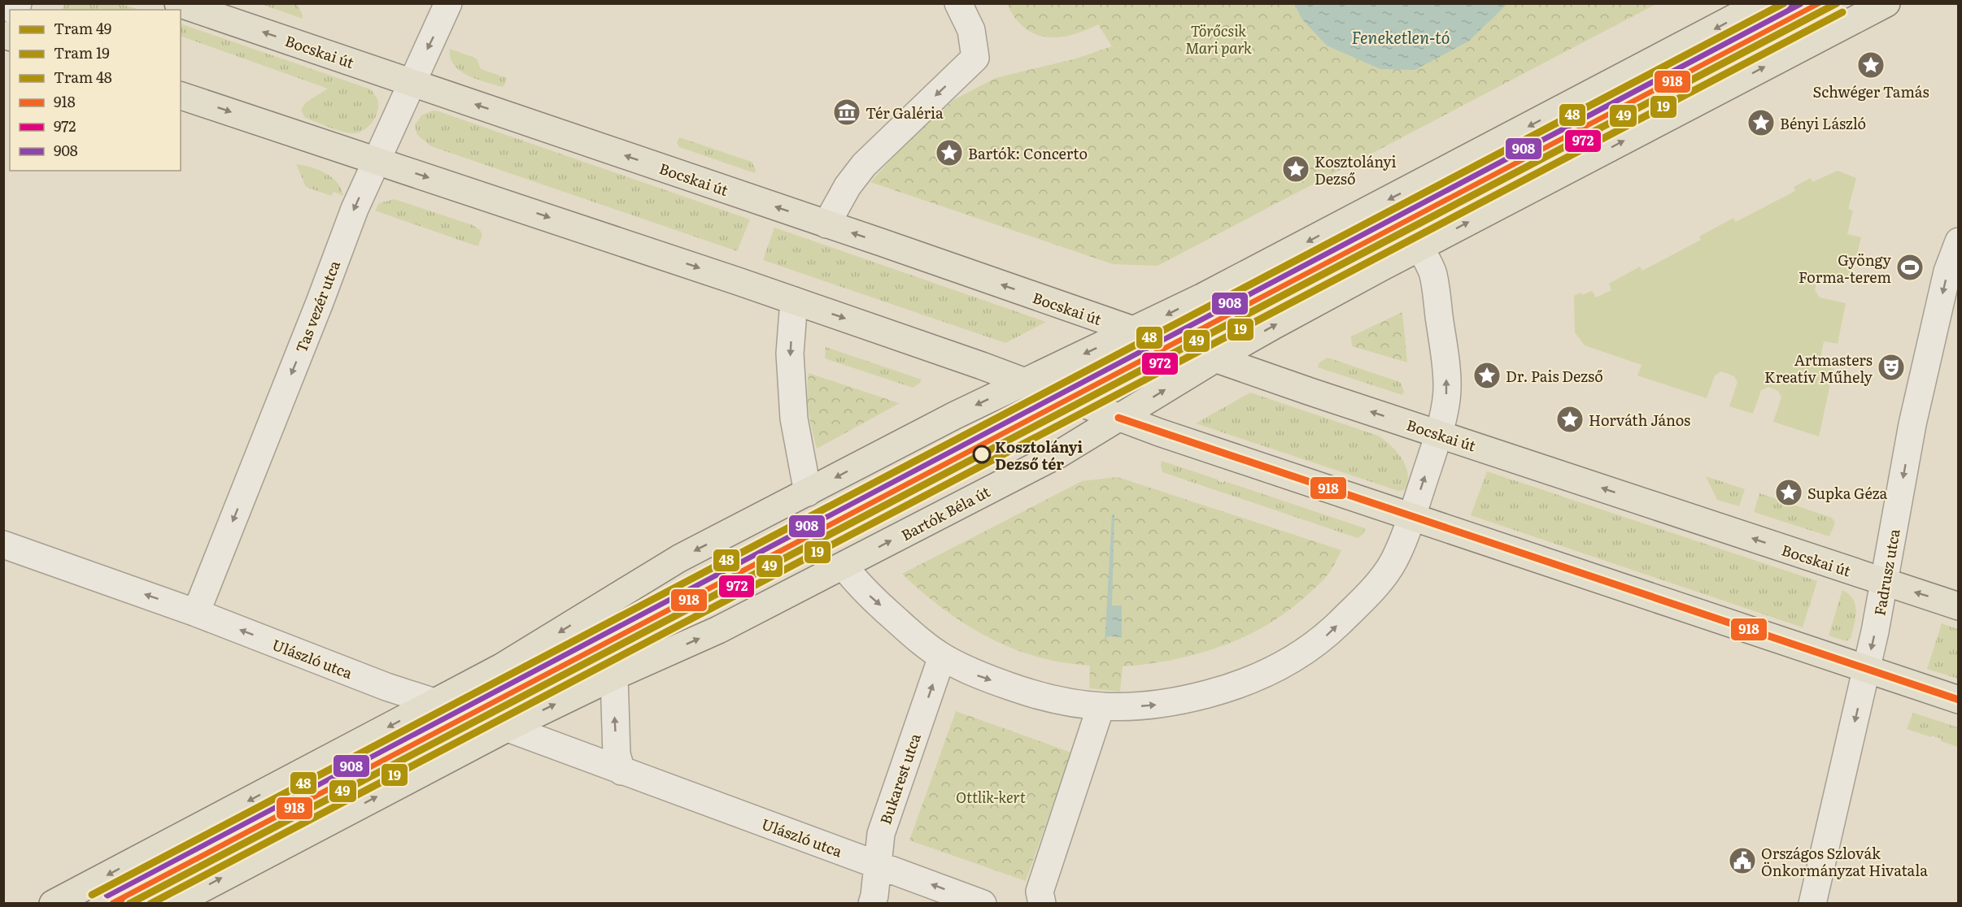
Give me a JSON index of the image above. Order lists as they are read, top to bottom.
{
  "streets": {
    "main road": ["Bocskai út", "Bartók Béla út"],
    "street": [
      "Tas vezér utca",
      "Fadrusz utca",
      "Ulászló utca",
      "Bukarest utca"
    ]
  },
  "crossings": [
    ["Bocskai út", "Tas vezér utca"],
    ["Bocskai út", "Bartók Béla út"],
    ["Bocskai út", "Fadrusz utca"],
    ["Tas vezér utca", "Ulászló utca"],
    ["Bartók Béla út", "Ulászló utca"],
    ["Ulászló utca", "Bukarest utca"]
  ],
  "one_way": ["Tas vezér utca", "Fadrusz utca", "Ulászló utca"],
  "water": ["Feneketlen-tó"],
  "parks": ["Törőcsik Mari park", "Ottlik-kert"],
  "places": {
    "place": [
      "Schwéger Tamás",
      "Bényi László",
      "Bartók: Concerto",
      "Kosztolányi Dezső",
      "Dr. Pais Dezső",
      "Horváth János",
      "Supka Géza"
    ],
    "museum": ["Tér Galéria"],
    "sports": ["Gyöngy Forma-terem"],
    "theatre": ["Artmasters Kreatív Műhely"],
    "other": ["Kosztolányi Dezső tér"],
    "public building": ["Országos Szlovák Önkormányzat Hivatala"]
  },
  "lines": [
    "tram line 49",
    "tram line 48",
    "transit line 918",
    "transit line 908",
    "tram line 19",
    "transit line 972"
  ],
  "legend": [
    "Tram 49",
    "Tram 19",
    "Tram 48",
    "918",
    "972",
    "908"
  ]
}
